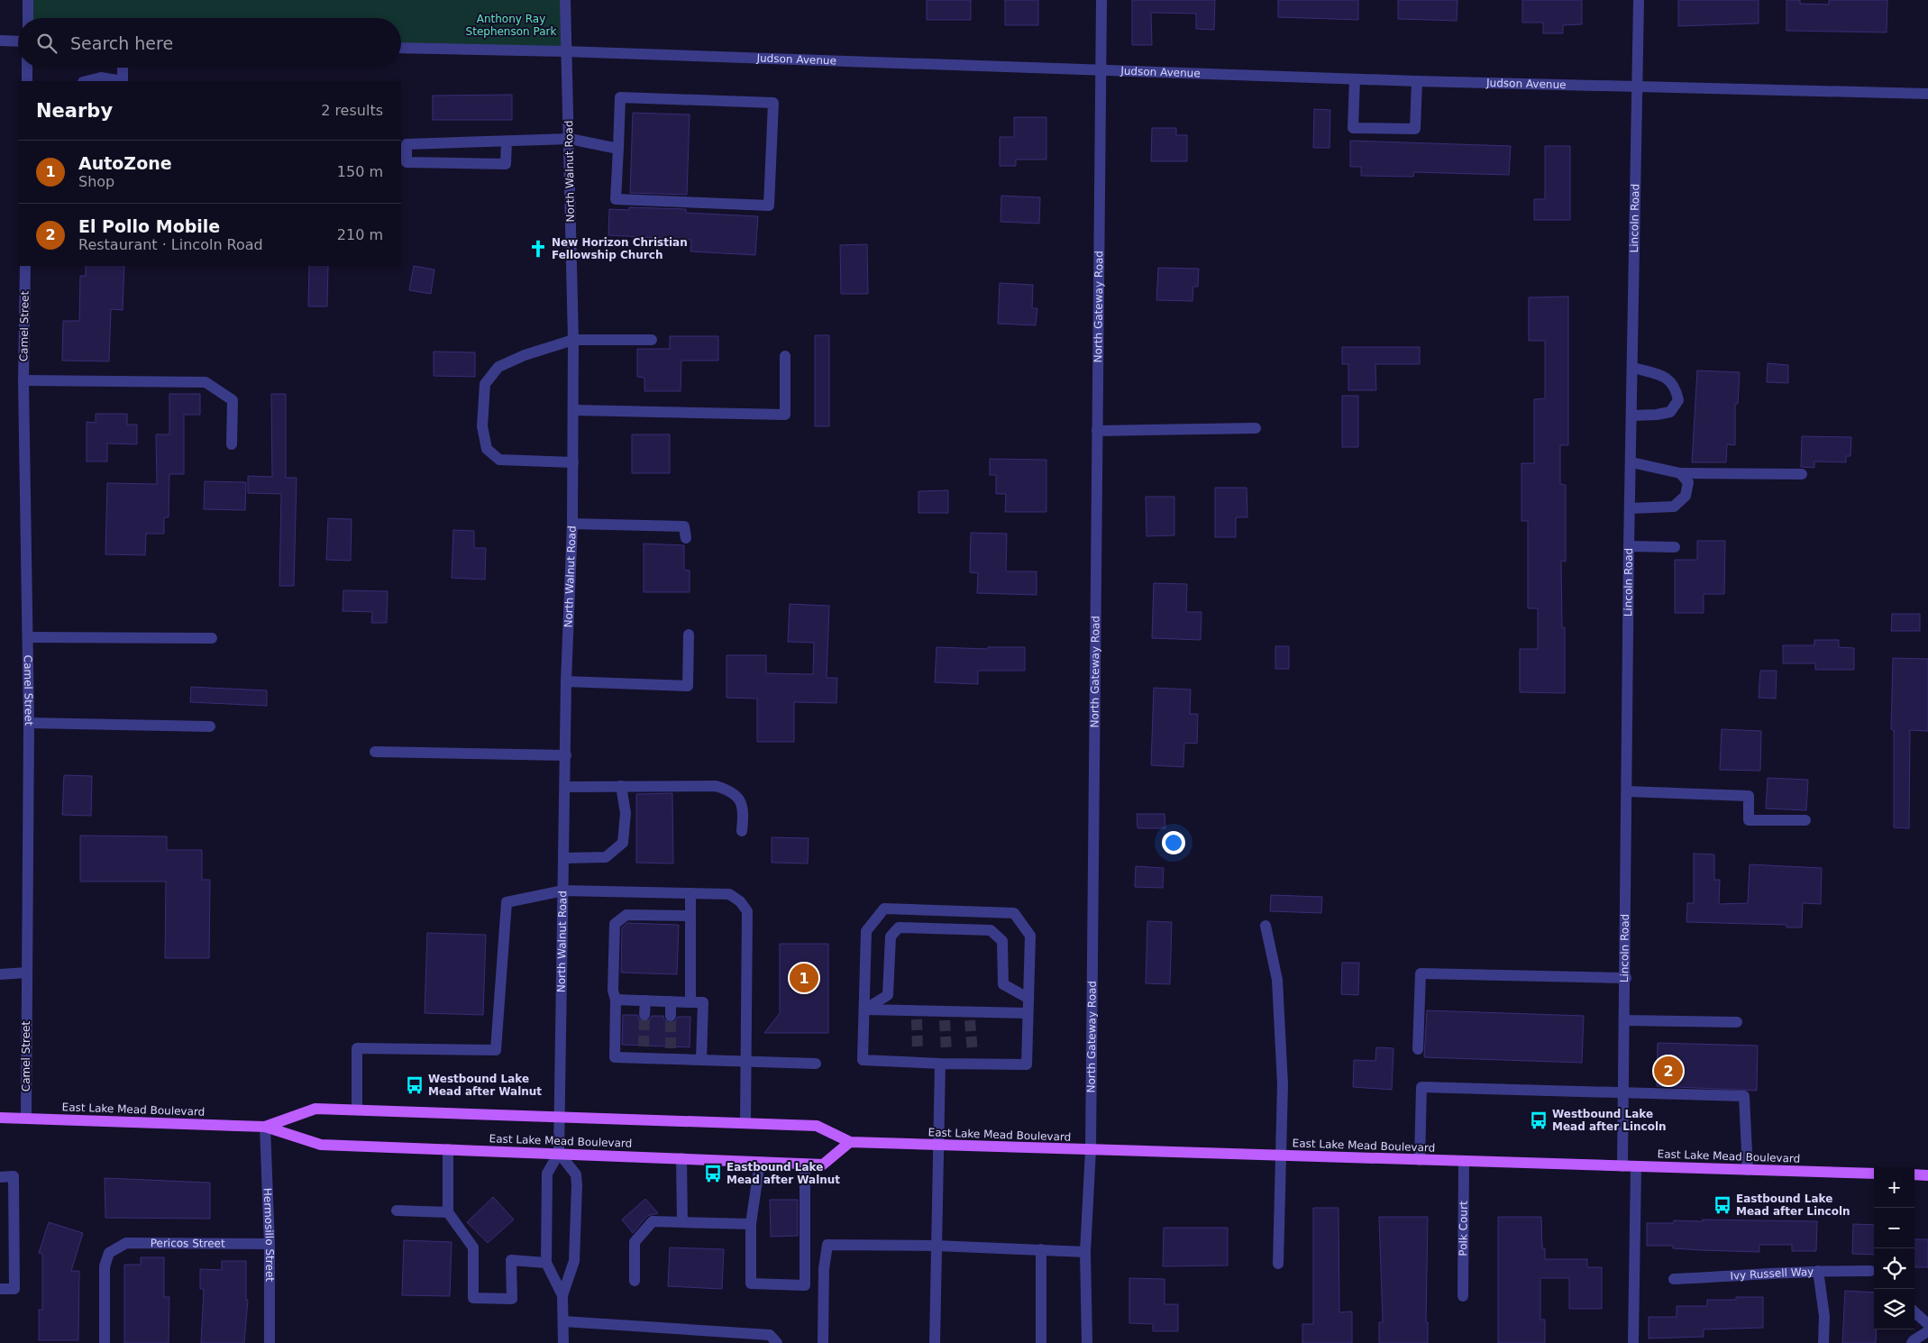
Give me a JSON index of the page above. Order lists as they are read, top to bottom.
{
  "streets": {
    "main road": ["East Lake Mead Boulevard"],
    "street": [
      "Judson Avenue",
      "North Walnut Road",
      "Lincoln Road",
      "North Gateway Road",
      "Camel Street",
      "Polk Court",
      "Hermosillo Street",
      "Pericos Street",
      "Ivy Russell Way"
    ]
  },
  "crossings": [
    ["Judson Avenue", "North Walnut Road"],
    ["Judson Avenue", "Lincoln Road"],
    ["Judson Avenue", "North Gateway Road"],
    ["North Walnut Road", "East Lake Mead Boulevard"],
    ["Lincoln Road", "East Lake Mead Boulevard"],
    ["North Gateway Road", "East Lake Mead Boulevard"],
    ["Camel Street", "East Lake Mead Boulevard"],
    ["East Lake Mead Boulevard", "Polk Court"],
    ["East Lake Mead Boulevard", "Hermosillo Street"],
    ["Hermosillo Street", "Pericos Street"]
  ],
  "parks": ["Anthony Ray Stephenson Park"],
  "places": {
    "church": ["New Horizon Christian Fellowship Church"],
    "bus stop": [
      "Westbound Lake Mead after Walnut",
      "Westbound Lake Mead after Lincoln",
      "Eastbound Lake Mead after Walnut",
      "Eastbound Lake Mead after Lincoln"
    ]
  },
  "page": {
    "search": "Search here",
    "heading": ["Nearby", "2 results"],
    "list": [
      {
        "mark": "1",
        "name": "AutoZone",
        "note": "Shop",
        "value": "150 m"
      },
      {
        "mark": "2",
        "name": "El Pollo Mobile",
        "note": "Restaurant · Lincoln Road",
        "value": "210 m"
      }
    ],
    "pins": ["1", "2"],
    "map_buttons": ["+", "−"]
  }
}
